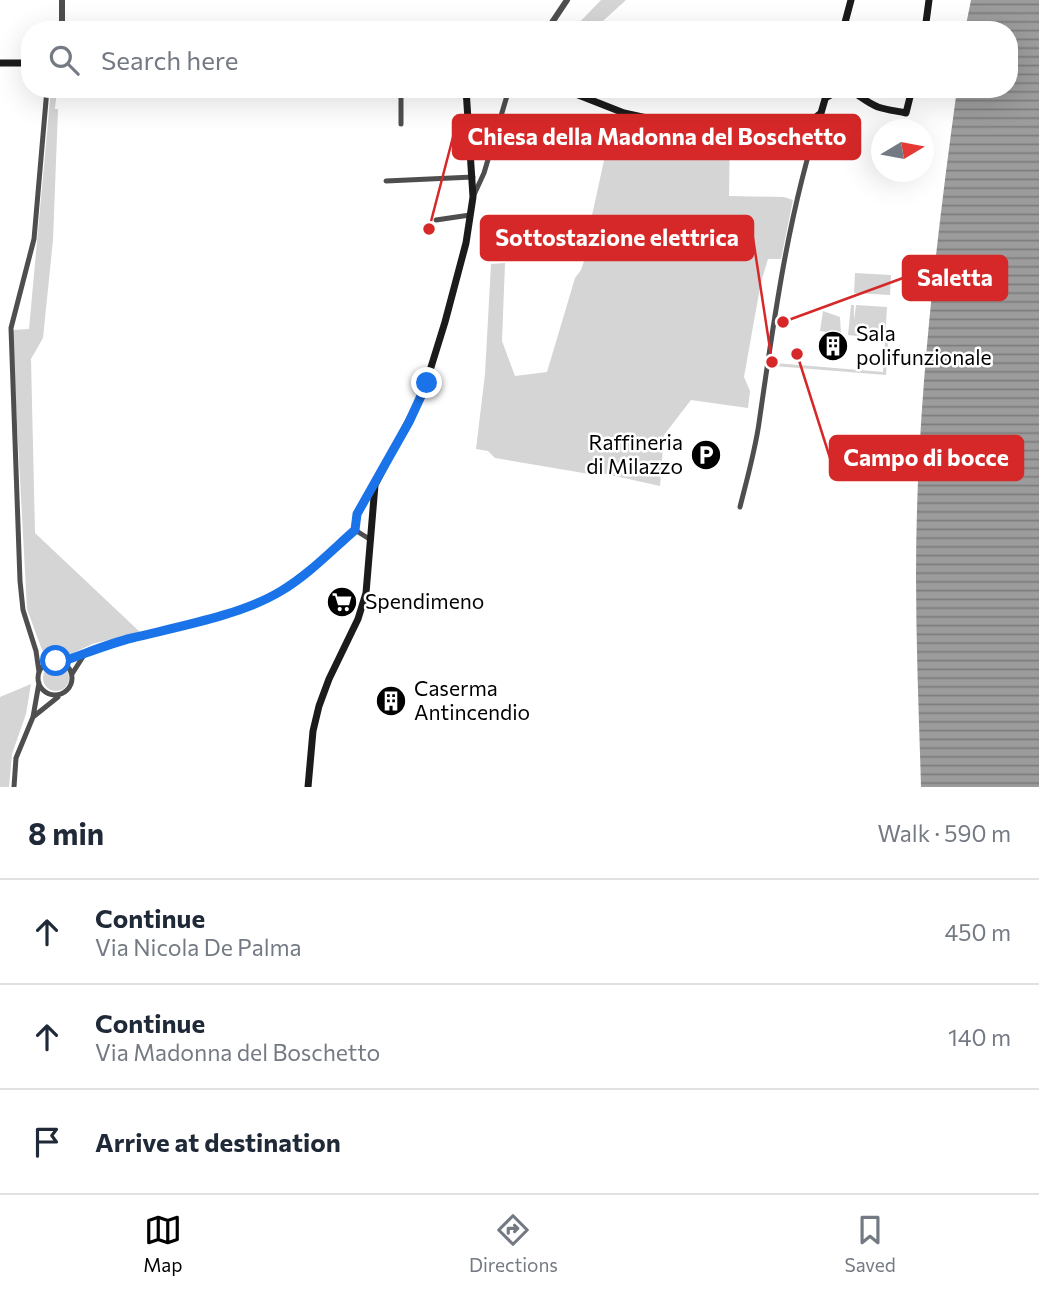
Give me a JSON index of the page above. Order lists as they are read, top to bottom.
{
  "places": {
    "other": [
      "Chiesa della Madonna del Boschetto",
      "Saletta",
      "Campo di bocce",
      "Sottostazione elettrica"
    ],
    "building": ["Sala polifunzionale", "Caserma Antincendio"],
    "parking": ["Raffineria di Milazzo"],
    "supermarket": ["Spendimeno"]
  },
  "north": "right",
  "page": {
    "search": "Search here",
    "heading": ["8 min", "Walk · 590 m"],
    "list": [
      ["Continue", "Via Nicola De Palma", "450 m"],
      ["Continue", "Via Madonna del Boschetto", "140 m"],
      "Arrive at destination"
    ],
    "nav": ["Map", "Directions", "Saved"]
  }
}
